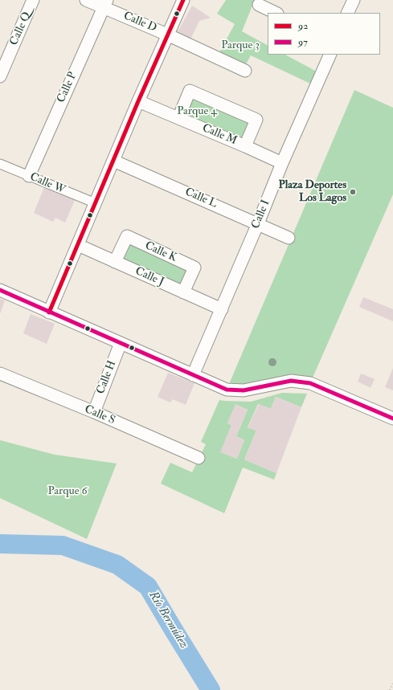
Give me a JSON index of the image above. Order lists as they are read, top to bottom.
{
  "streets": {
    "street": [
      "Calle D",
      "Calle Q",
      "Calle P",
      "Calle M",
      "Calle W",
      "Calle L",
      "Calle I",
      "Calle K",
      "Calle J",
      "Calle H",
      "Calle S"
    ]
  },
  "crossings": [
    ["Calle D", "Calle P"],
    ["Calle P", "Calle W"],
    ["Calle M", "Calle I"],
    ["Calle L", "Calle I"],
    ["Calle I", "Calle J"],
    ["Calle K", "Calle J"],
    ["Calle H", "Calle S"]
  ],
  "water": ["Río Bermúdez"],
  "parks": ["Parque 3", "Parque 4", "Parque 6"],
  "places": ["Plaza Deportes Los Lagos"],
  "lines": ["transit line 92", "transit line 97"],
  "legend": ["92", "97"]
}
